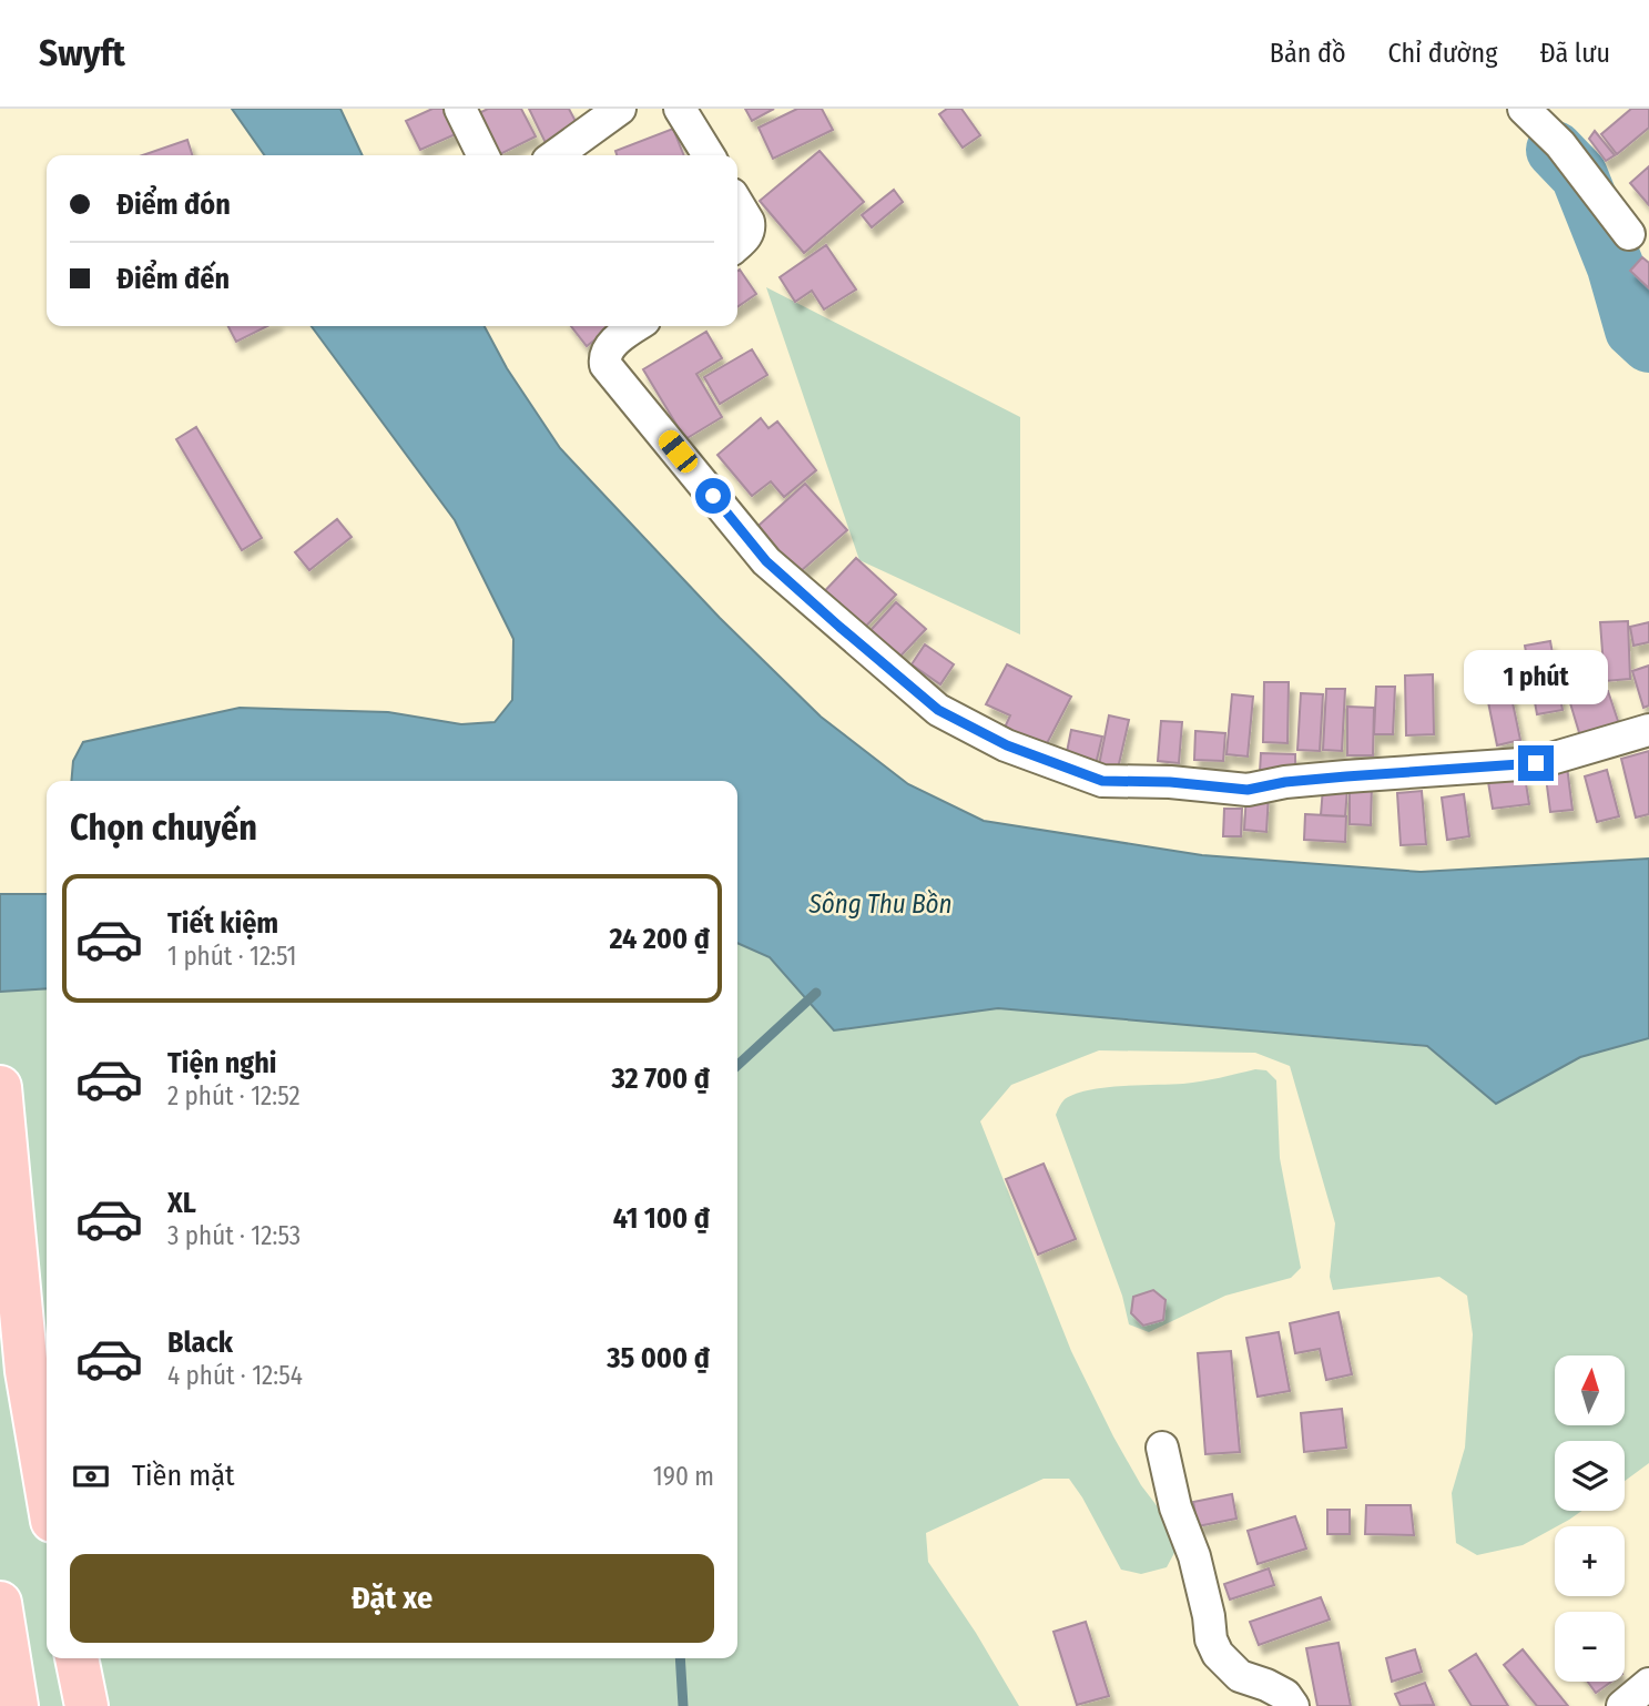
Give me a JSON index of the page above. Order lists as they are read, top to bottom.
{
  "water": ["Sông Thu Bồn"],
  "north": "top",
  "page": {
    "header": "Swyft",
    "nav": ["Bản đồ", "Chỉ đường", "Đã lưu"],
    "banner": ["Điểm đón", "Điểm đến"],
    "bubble": "1 phút",
    "heading": "Chọn chuyến",
    "list": [
      {
        "name": "Tiết kiệm",
        "note": "1 phút · 12:51",
        "value": "24 200 ₫"
      },
      {
        "name": "Tiện nghi",
        "note": "2 phút · 12:52",
        "value": "32 700 ₫"
      },
      {
        "name": "XL",
        "note": "3 phút · 12:53",
        "value": "41 100 ₫"
      },
      {
        "name": "Black",
        "note": "4 phút · 12:54",
        "value": "35 000 ₫"
      }
    ],
    "map_buttons": ["+", "−"],
    "pay": ["Tiền mặt", "190 m"],
    "buttons": "Đặt xe"
  }
}
